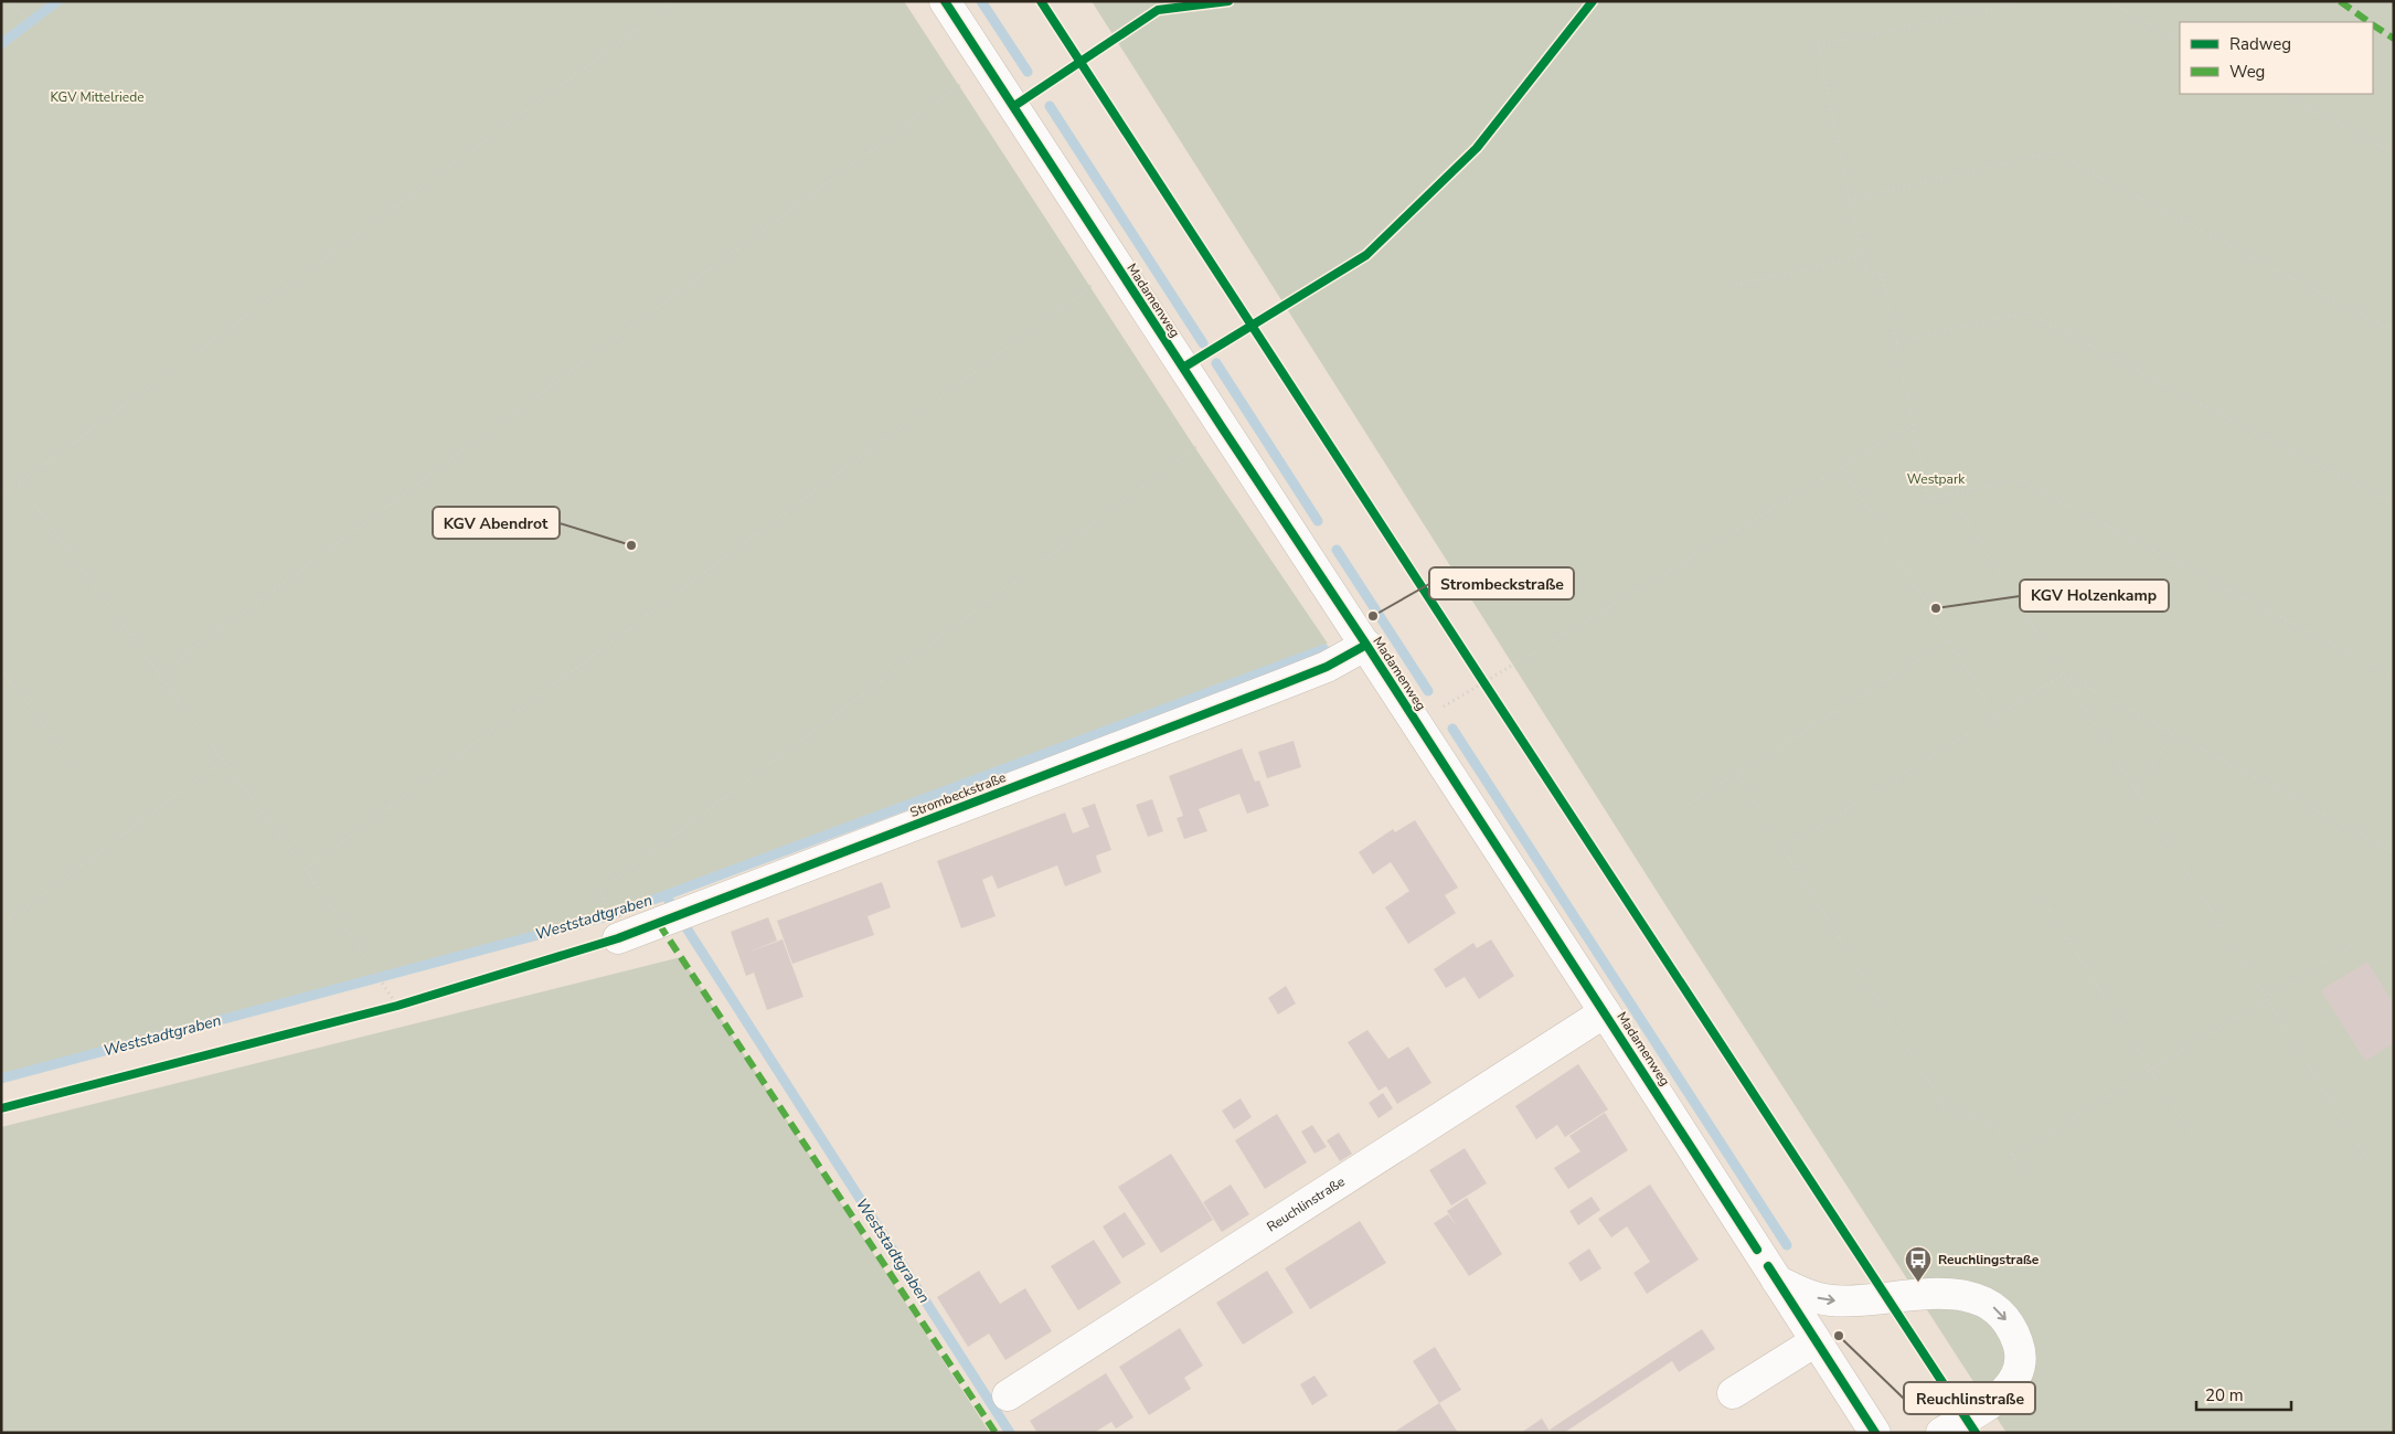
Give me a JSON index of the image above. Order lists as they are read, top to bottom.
{
  "streets": {
    "street": ["Madamenweg", "Strombeckstraße", "Reuchlinstraße"]
  },
  "crossings": [
    ["Madamenweg", "Strombeckstraße"],
    ["Madamenweg", "Reuchlinstraße"]
  ],
  "water": ["Weststadtgraben"],
  "parks": ["KGV Mittelriede", "Westpark"],
  "places": {
    "other": [
      "KGV Abendrot",
      "KGV Holzenkamp",
      "Strombeckstraße",
      "Reuchlinstraße"
    ],
    "bus stop": ["Reuchlingstraße"]
  },
  "legend": ["Radweg", "Weg"],
  "scale_bar": "20 m"
}
